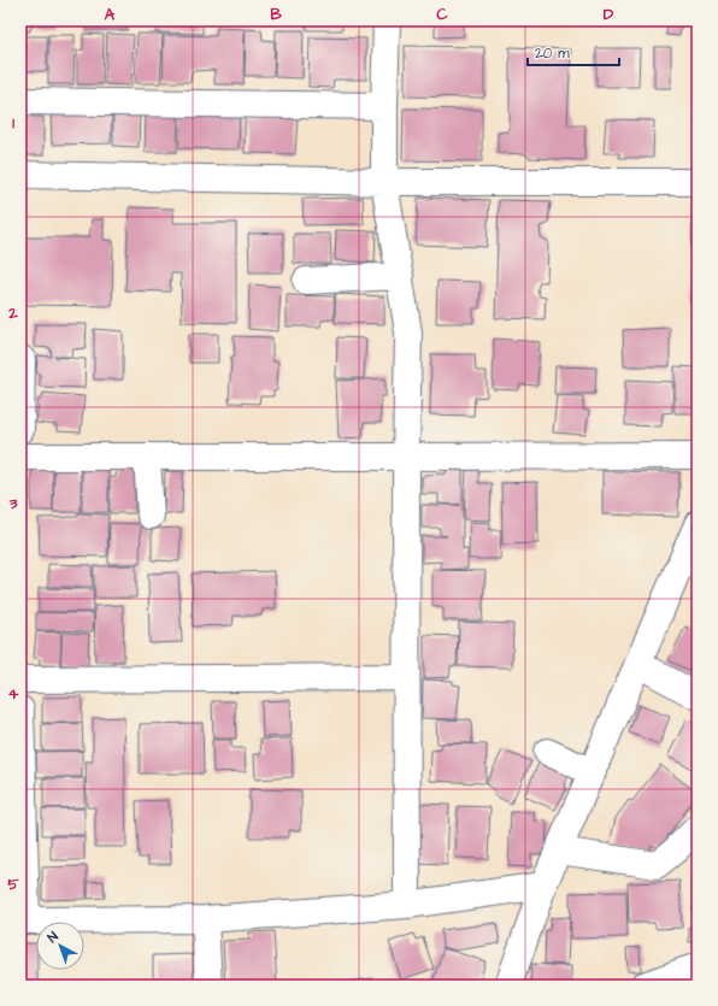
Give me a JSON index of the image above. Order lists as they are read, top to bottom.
{
  "scale_bar": "20 m",
  "north": "top left",
  "grid": {
    "columns": [
      "A",
      "B",
      "C",
      "D"
    ],
    "rows": [
      "1",
      "2",
      "3",
      "4",
      "5"
    ]
  }
}
